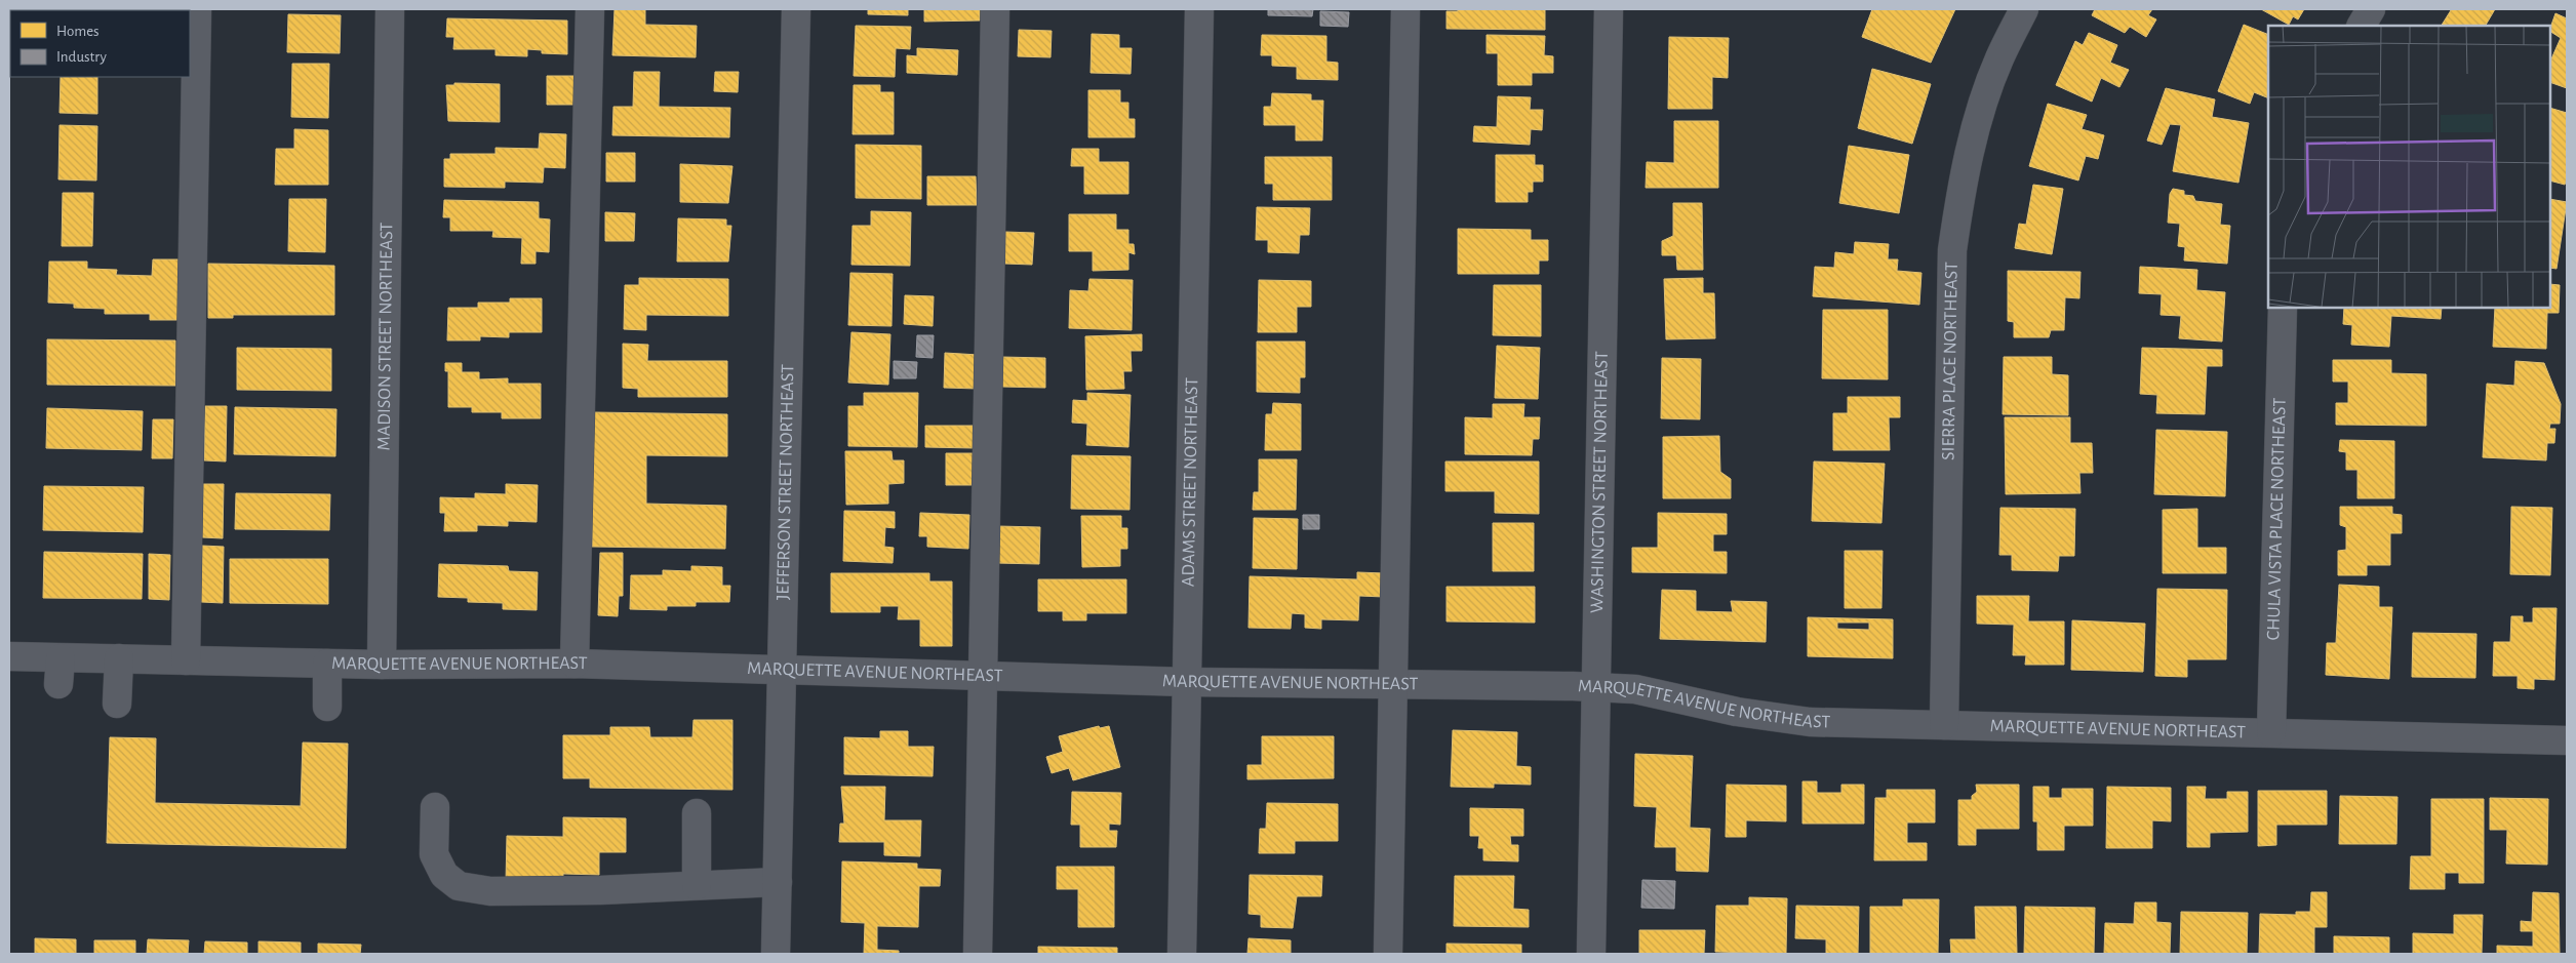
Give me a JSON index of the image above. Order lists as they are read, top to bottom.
{
  "streets": {
    "street": [
      "MADISON STREET NORTHEAST",
      "SIERRA PLACE NORTHEAST",
      "ADAMS STREET NORTHEAST",
      "WASHINGTON STREET NORTHEAST",
      "JEFFERSON STREET NORTHEAST",
      "CHULA VISTA PLACE NORTHEAST",
      "MARQUETTE AVENUE NORTHEAST"
    ]
  },
  "crossings": [
    ["MADISON STREET NORTHEAST", "MARQUETTE AVENUE NORTHEAST"],
    ["SIERRA PLACE NORTHEAST", "MARQUETTE AVENUE NORTHEAST"],
    ["ADAMS STREET NORTHEAST", "MARQUETTE AVENUE NORTHEAST"],
    ["WASHINGTON STREET NORTHEAST", "MARQUETTE AVENUE NORTHEAST"],
    ["JEFFERSON STREET NORTHEAST", "MARQUETTE AVENUE NORTHEAST"],
    ["CHULA VISTA PLACE NORTHEAST", "MARQUETTE AVENUE NORTHEAST"]
  ],
  "legend": ["Homes", "Industry"]
}
